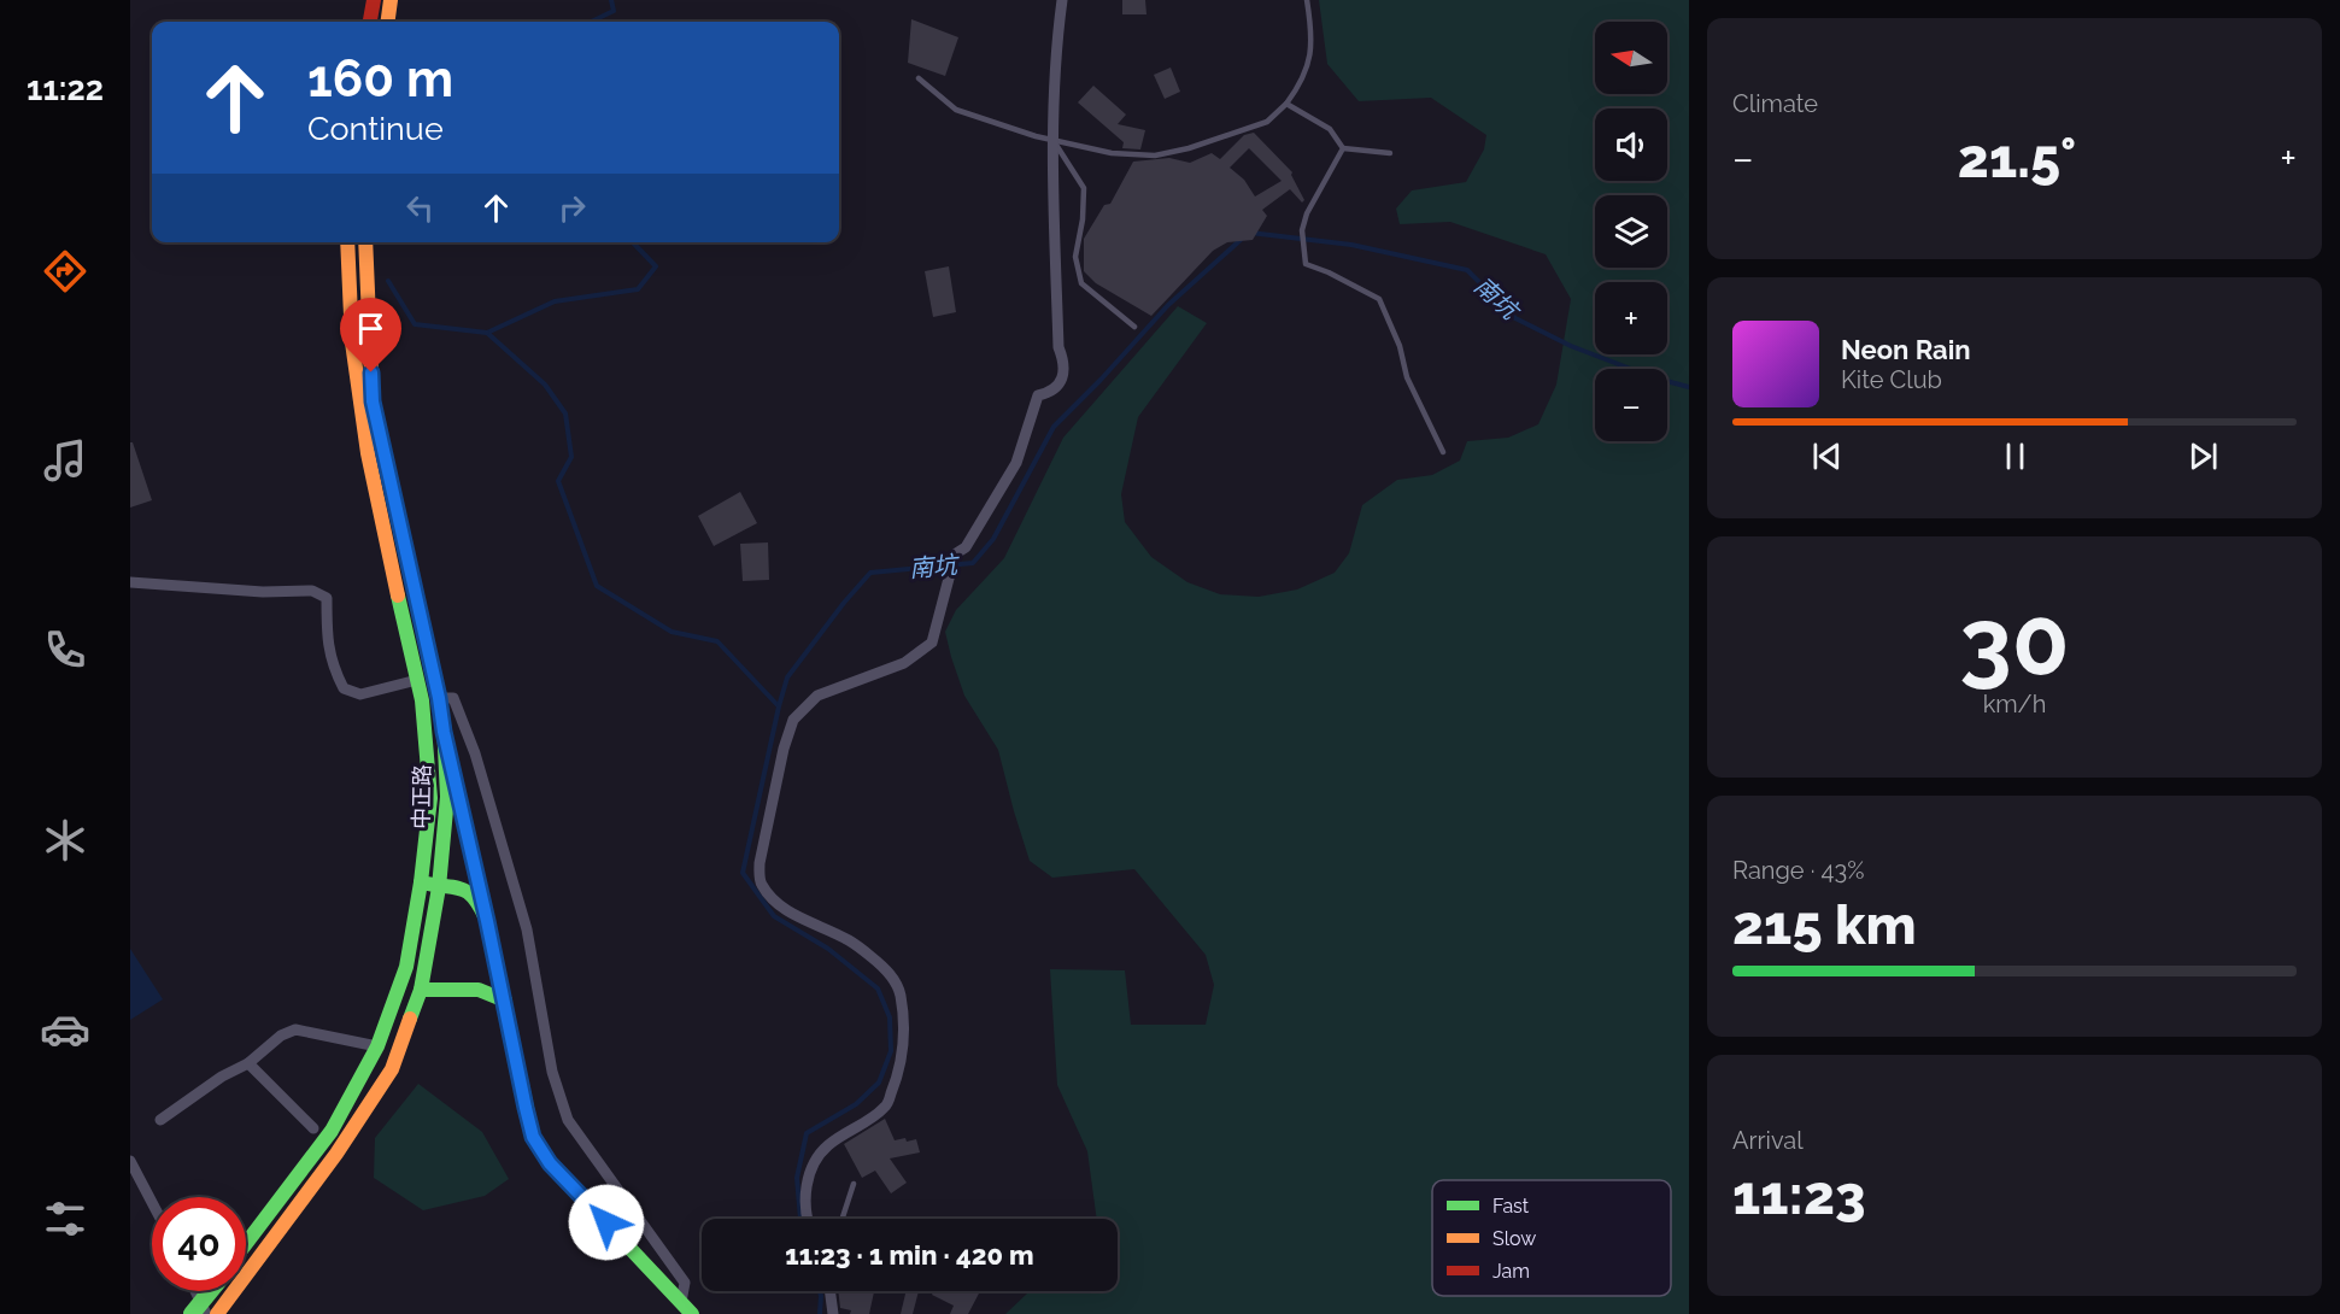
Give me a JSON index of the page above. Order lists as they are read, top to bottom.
{
  "streets": {
    "main road": ["中正路"]
  },
  "water": ["南坑"],
  "legend": ["Fast", "Slow", "Jam"],
  "north": "left",
  "page": {
    "tabs": "11:22",
    "tile": [
      "Climate",
      ["30", "km/h"],
      ["Range · 43%", "215 km"],
      ["Arrival", "11:23"]
    ],
    "map_buttons": ["+", "−"],
    "turn": ["160 m", "Continue"],
    "heat": ["−", "21.5°", "+"],
    "song": ["Neon Rain", "Kite Club"],
    "limit": "40",
    "trip": "11:23 · 1 min · 420 m"
  }
}
